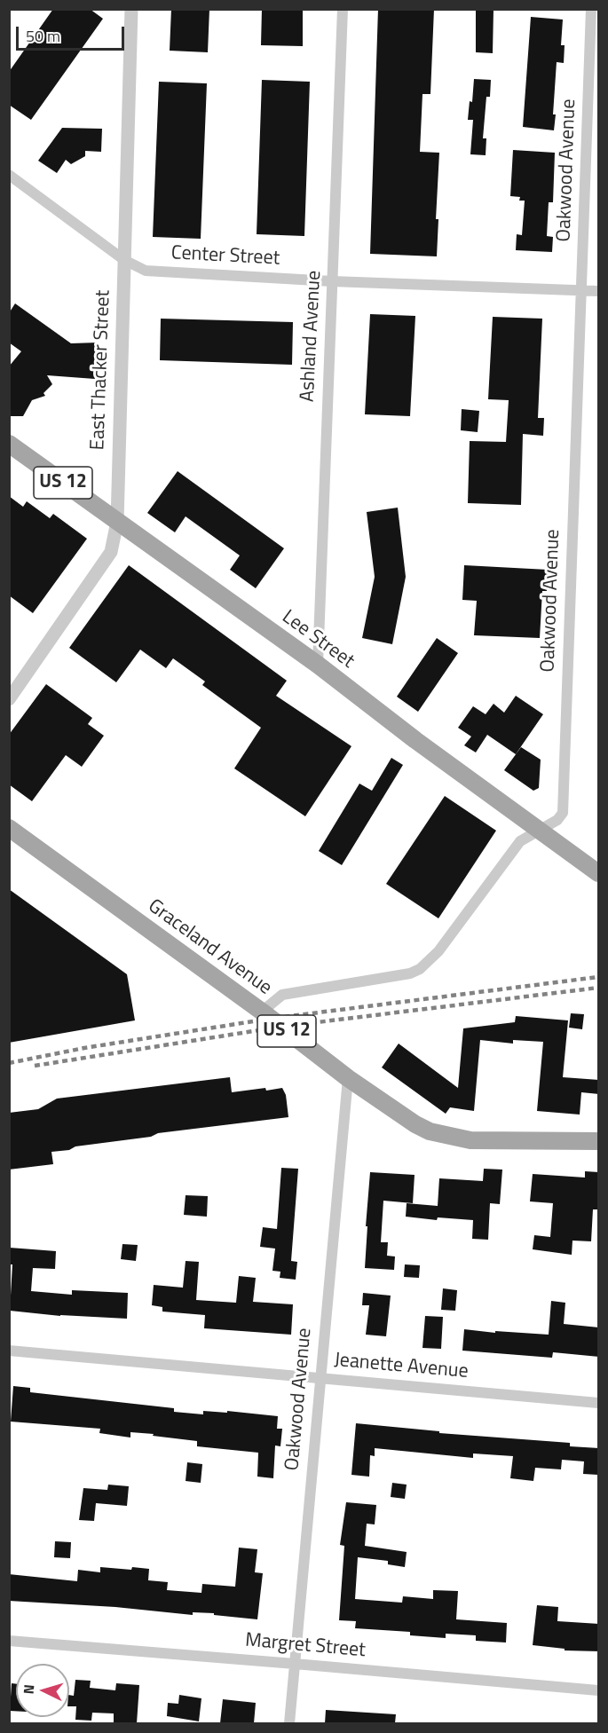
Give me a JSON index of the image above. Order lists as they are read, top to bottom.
{
  "streets": {
    "main road": ["US 12", "Lee Street", "Graceland Avenue"],
    "street": [
      "Oakwood Avenue",
      "Center Street",
      "Ashland Avenue",
      "East Thacker Street",
      "Jeanette Avenue",
      "Margret Street"
    ]
  },
  "crossings": [
    ["Oakwood Avenue", "Center Street"],
    ["Oakwood Avenue", "Lee Street"],
    ["Oakwood Avenue", "Graceland Avenue"],
    ["Oakwood Avenue", "Jeanette Avenue"],
    ["Oakwood Avenue", "Margret Street"],
    ["Center Street", "Ashland Avenue"],
    ["Center Street", "East Thacker Street"],
    ["Ashland Avenue", "Lee Street"],
    ["East Thacker Street", "Lee Street"]
  ],
  "scale_bar": "50 m",
  "north": "left"
}
